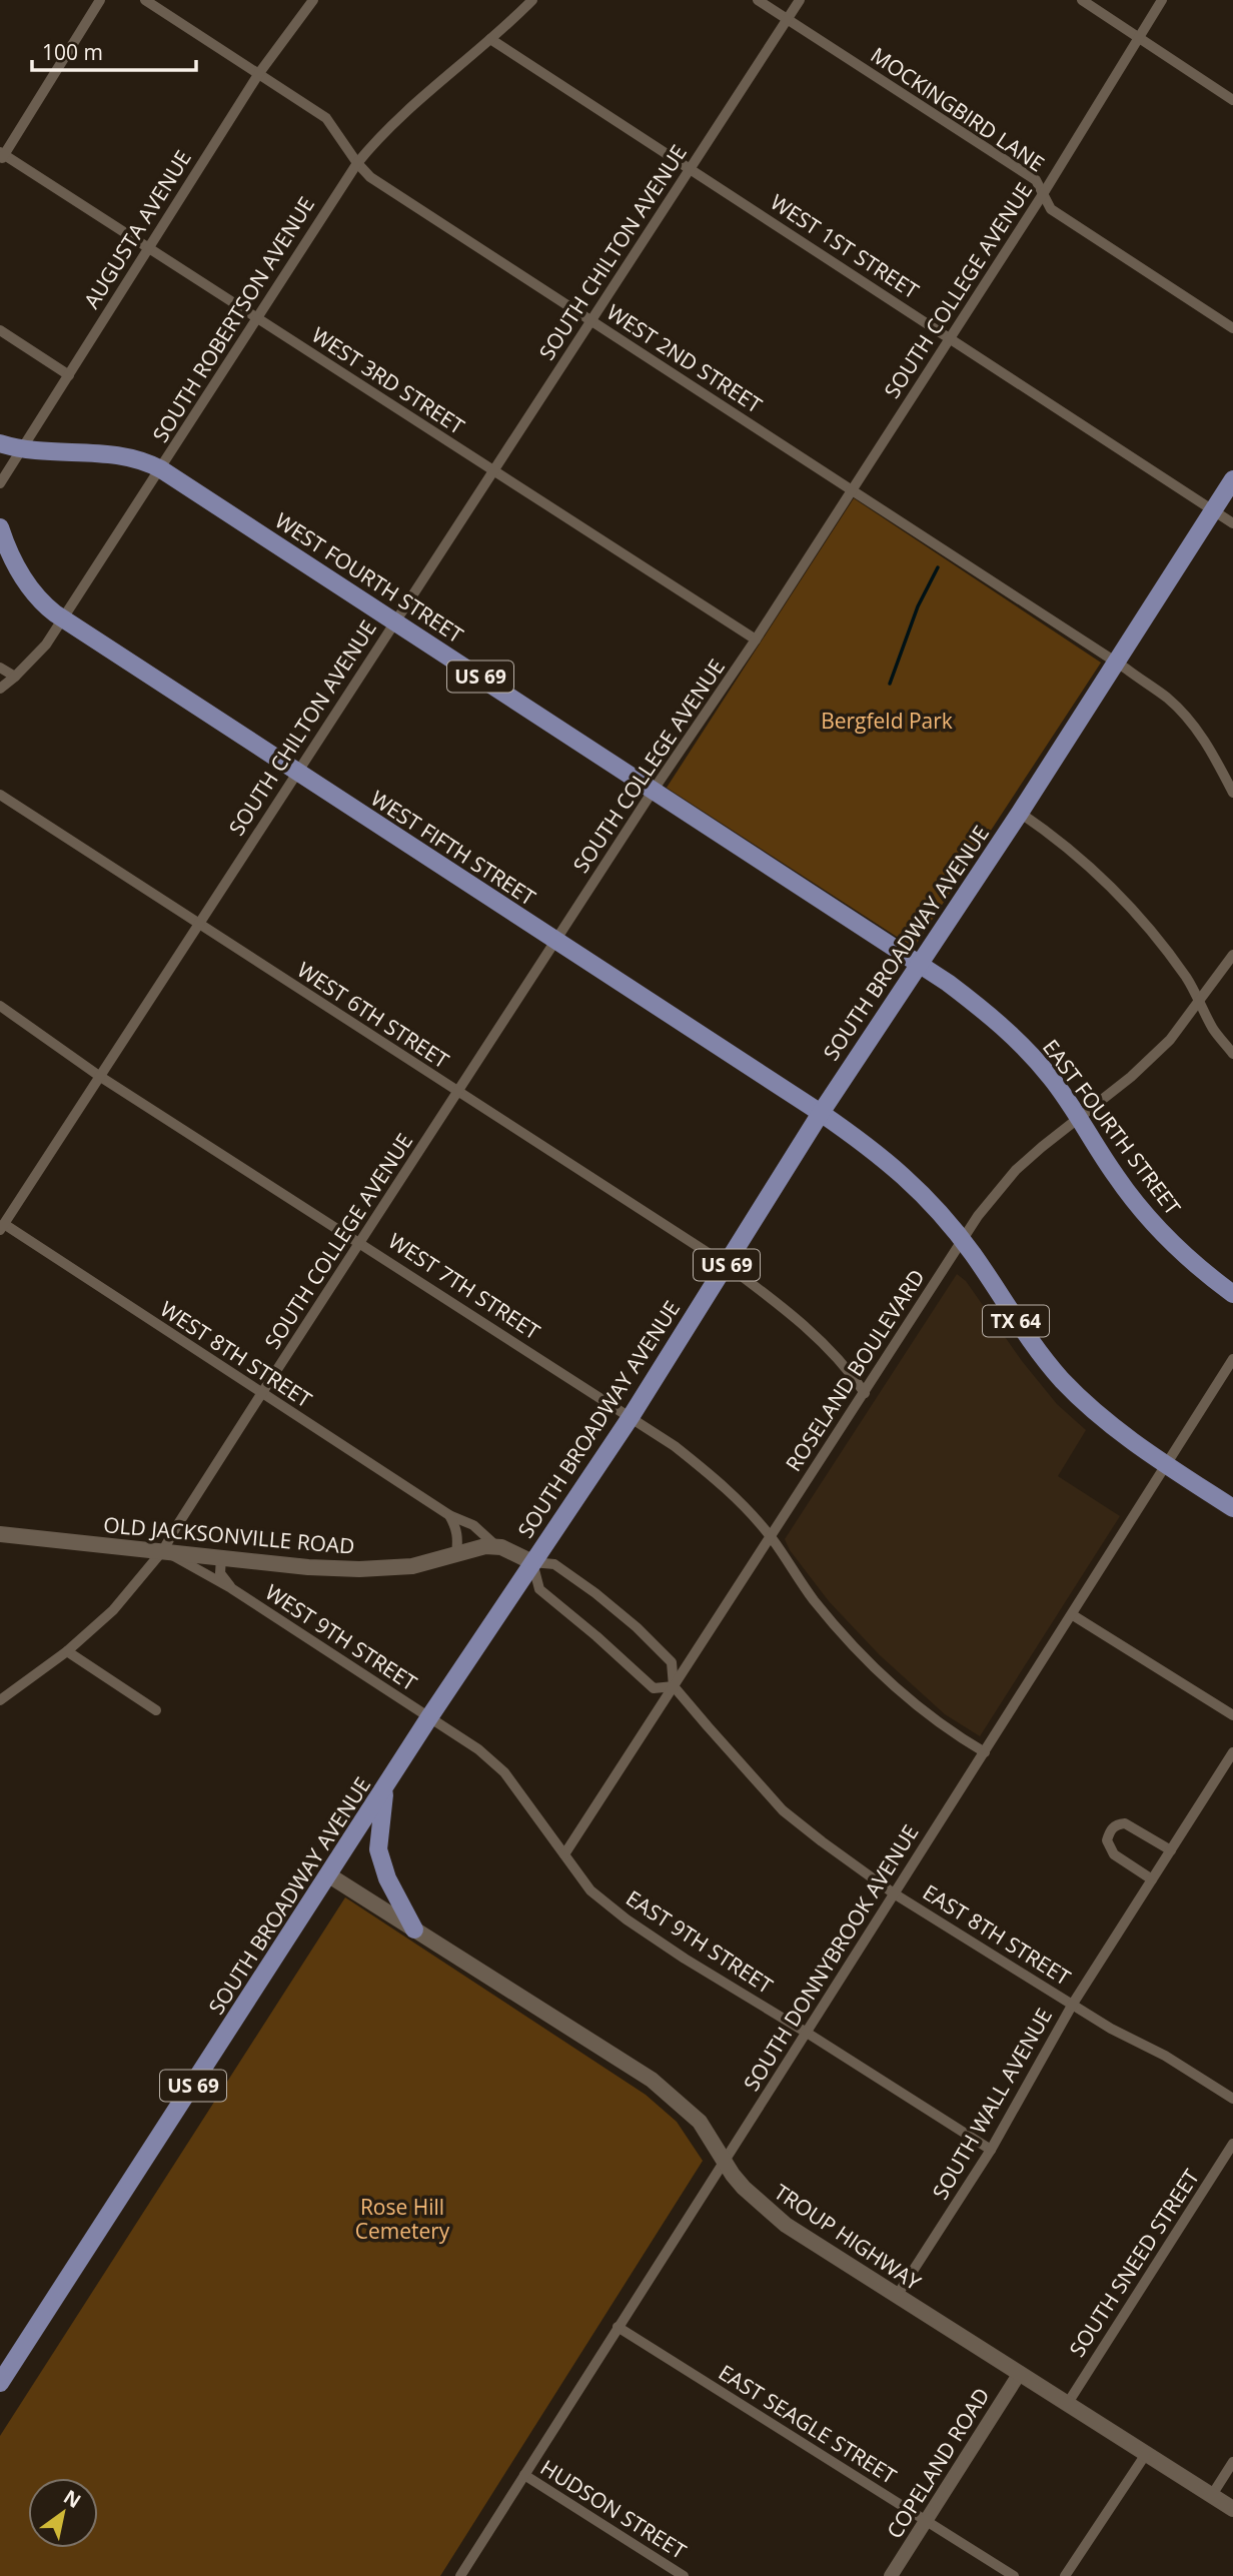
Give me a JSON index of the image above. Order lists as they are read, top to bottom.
{
  "streets": {
    "main road": [
      "WEST FOURTH STREET",
      "US 69",
      "WEST FIFTH STREET",
      "SOUTH BROADWAY AVENUE",
      "EAST FOURTH STREET",
      "TX 64",
      "OLD JACKSONVILLE ROAD",
      "TROUP HIGHWAY"
    ],
    "street": [
      "MOCKINGBIRD LANE",
      "AUGUSTA AVENUE",
      "WEST 1ST STREET",
      "SOUTH CHILTON AVENUE",
      "SOUTH COLLEGE AVENUE",
      "SOUTH ROBERTSON AVENUE",
      "WEST 2ND STREET",
      "WEST 3RD STREET",
      "WEST 6TH STREET",
      "WEST 7TH STREET",
      "WEST 8TH STREET",
      "ROSELAND BOULEVARD",
      "WEST 9TH STREET",
      "EAST 8TH STREET",
      "EAST 9TH STREET",
      "SOUTH DONNYBROOK AVENUE",
      "SOUTH WALL AVENUE",
      "SOUTH SNEED STREET",
      "EAST SEAGLE STREET",
      "COPELAND ROAD",
      "HUDSON STREET"
    ]
  },
  "crossings": [
    ["MOCKINGBIRD LANE", "SOUTH CHILTON AVENUE"],
    ["MOCKINGBIRD LANE", "SOUTH COLLEGE AVENUE"],
    ["AUGUSTA AVENUE", "WEST 2ND STREET"],
    ["AUGUSTA AVENUE", "WEST 3RD STREET"],
    ["AUGUSTA AVENUE", "WEST FOURTH STREET"],
    ["AUGUSTA AVENUE", "US 69"],
    ["WEST 1ST STREET", "SOUTH CHILTON AVENUE"],
    ["WEST 1ST STREET", "SOUTH COLLEGE AVENUE"],
    ["WEST 1ST STREET", "SOUTH ROBERTSON AVENUE"],
    ["WEST 1ST STREET", "SOUTH BROADWAY AVENUE"],
    ["SOUTH CHILTON AVENUE", "WEST 2ND STREET"],
    ["SOUTH CHILTON AVENUE", "WEST 3RD STREET"],
    ["SOUTH CHILTON AVENUE", "WEST FOURTH STREET"],
    ["SOUTH CHILTON AVENUE", "WEST FIFTH STREET"],
    ["SOUTH CHILTON AVENUE", "WEST 6TH STREET"],
    ["SOUTH CHILTON AVENUE", "WEST 7TH STREET"],
    ["SOUTH CHILTON AVENUE", "WEST 8TH STREET"],
    ["SOUTH COLLEGE AVENUE", "WEST 2ND STREET"],
    ["SOUTH COLLEGE AVENUE", "WEST 3RD STREET"],
    ["SOUTH COLLEGE AVENUE", "WEST FOURTH STREET"],
    ["SOUTH COLLEGE AVENUE", "WEST FIFTH STREET"],
    ["SOUTH COLLEGE AVENUE", "WEST 6TH STREET"],
    ["SOUTH COLLEGE AVENUE", "WEST 7TH STREET"],
    ["SOUTH COLLEGE AVENUE", "WEST 8TH STREET"],
    ["SOUTH COLLEGE AVENUE", "OLD JACKSONVILLE ROAD"],
    ["SOUTH COLLEGE AVENUE", "WEST 9TH STREET"],
    ["SOUTH ROBERTSON AVENUE", "WEST 2ND STREET"],
    ["SOUTH ROBERTSON AVENUE", "WEST 3RD STREET"],
    ["SOUTH ROBERTSON AVENUE", "WEST FOURTH STREET"],
    ["SOUTH ROBERTSON AVENUE", "WEST FIFTH STREET"],
    ["WEST 2ND STREET", "SOUTH BROADWAY AVENUE"],
    ["WEST FOURTH STREET", "US 69"],
    ["WEST FOURTH STREET", "SOUTH BROADWAY AVENUE"],
    ["WEST FOURTH STREET", "EAST FOURTH STREET"],
    ["WEST FIFTH STREET", "SOUTH BROADWAY AVENUE"],
    ["WEST FIFTH STREET", "TX 64"],
    ["SOUTH BROADWAY AVENUE", "WEST 6TH STREET"],
    ["SOUTH BROADWAY AVENUE", "EAST FOURTH STREET"],
    ["SOUTH BROADWAY AVENUE", "WEST 7TH STREET"],
    ["SOUTH BROADWAY AVENUE", "TX 64"],
    ["SOUTH BROADWAY AVENUE", "WEST 9TH STREET"],
    ["SOUTH BROADWAY AVENUE", "EAST 8TH STREET"],
    ["SOUTH BROADWAY AVENUE", "EAST 9TH STREET"],
    ["SOUTH BROADWAY AVENUE", "TROUP HIGHWAY"],
    ["WEST 6TH STREET", "ROSELAND BOULEVARD"],
    ["EAST FOURTH STREET", "ROSELAND BOULEVARD"],
    ["WEST 7TH STREET", "ROSELAND BOULEVARD"],
    ["WEST 7TH STREET", "SOUTH DONNYBROOK AVENUE"],
    ["TX 64", "ROSELAND BOULEVARD"],
    ["TX 64", "SOUTH DONNYBROOK AVENUE"],
    ["WEST 8TH STREET", "OLD JACKSONVILLE ROAD"],
    ["ROSELAND BOULEVARD", "EAST 8TH STREET"],
    ["ROSELAND BOULEVARD", "EAST 9TH STREET"],
    ["OLD JACKSONVILLE ROAD", "WEST 9TH STREET"],
    ["WEST 9TH STREET", "EAST 9TH STREET"],
    ["EAST 8TH STREET", "SOUTH DONNYBROOK AVENUE"],
    ["EAST 8TH STREET", "SOUTH WALL AVENUE"],
    ["EAST 9TH STREET", "SOUTH DONNYBROOK AVENUE"],
    ["EAST 9TH STREET", "SOUTH WALL AVENUE"],
    ["SOUTH DONNYBROOK AVENUE", "TROUP HIGHWAY"],
    ["SOUTH DONNYBROOK AVENUE", "EAST SEAGLE STREET"],
    ["SOUTH DONNYBROOK AVENUE", "HUDSON STREET"],
    ["SOUTH WALL AVENUE", "TROUP HIGHWAY"],
    ["TROUP HIGHWAY", "SOUTH SNEED STREET"],
    ["TROUP HIGHWAY", "COPELAND ROAD"],
    ["EAST SEAGLE STREET", "COPELAND ROAD"]
  ],
  "parks": ["Bergfeld Park", "Rose Hill Cemetery"],
  "scale_bar": "100 m",
  "north": "top right"
}
